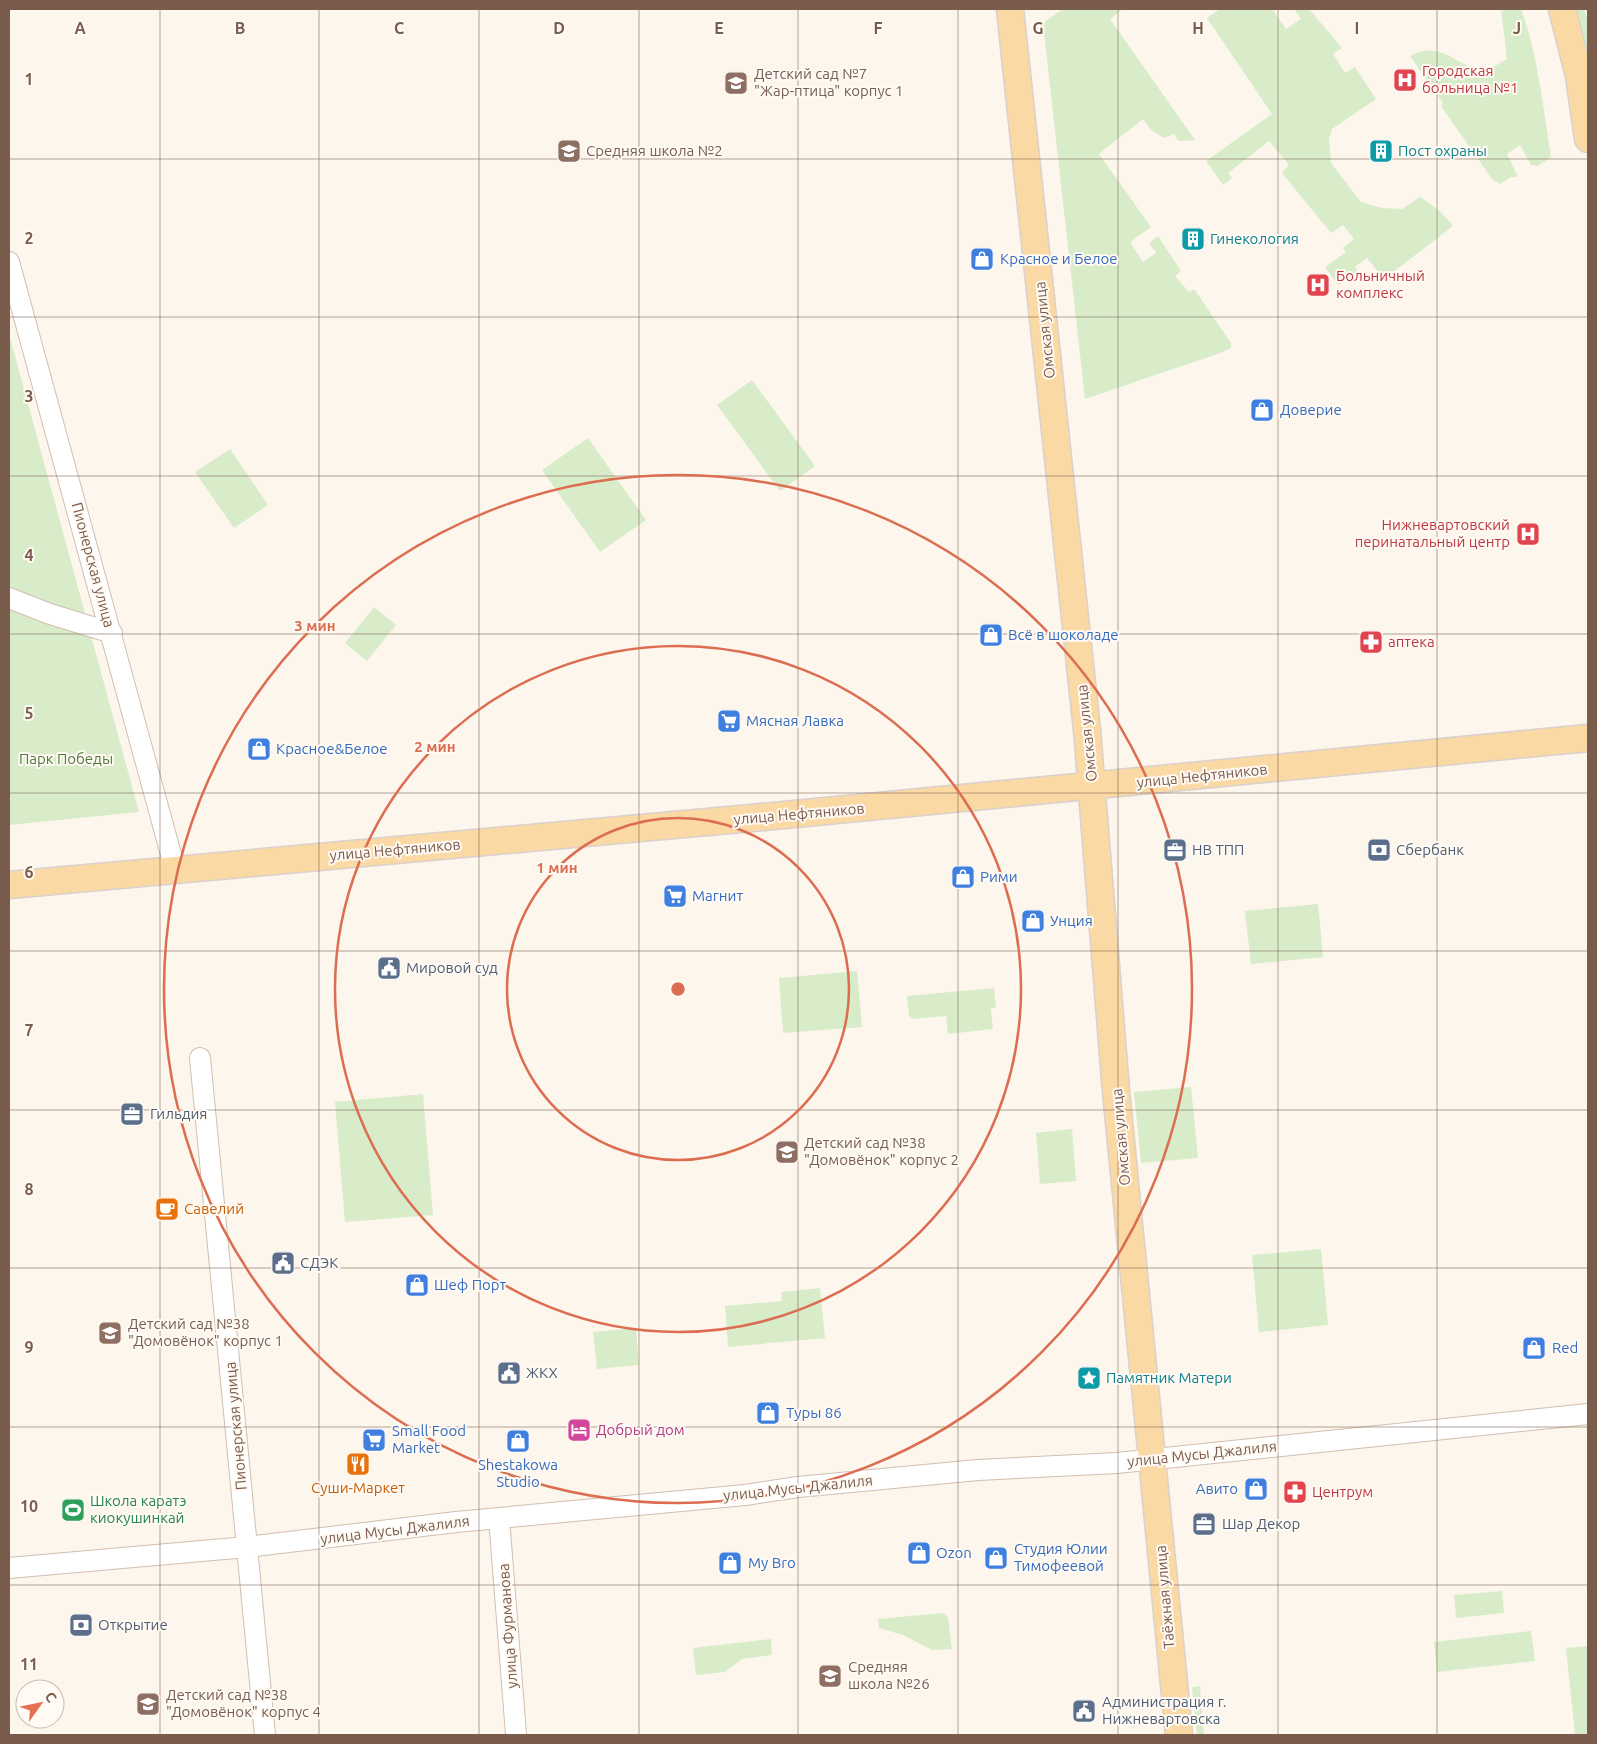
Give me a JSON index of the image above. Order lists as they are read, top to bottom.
{
  "streets": {
    "main road": ["Омская улица", "улица Нефтяников", "Таёжная улица"],
    "street": ["Пионерская улица", "улица Мусы Джалиля", "улица Фурманова"]
  },
  "crossings": [
    ["Омская улица", "улица Нефтяников"],
    ["Омская улица", "улица Мусы Джалиля"],
    ["Омская улица", "Таёжная улица"],
    ["Пионерская улица", "улица Нефтяников"],
    ["Пионерская улица", "улица Мусы Джалиля"],
    ["улица Мусы Джалиля", "Таёжная улица"],
    ["улица Мусы Джалиля", "улица Фурманова"]
  ],
  "parks": ["Парк Победы"],
  "places": {
    "hospital": ["Городская больница №1", "Больничный комплекс", "Нижневартовский перинатальный центр"],
    "school or university": [
      "Детский сад №7 \"Жар-птица\" корпус 1",
      "Средняя школа №2",
      "Детский сад №38 \"Домовёнок\" корпус 2",
      "Детский сад №38 \"Домовёнок\" корпус 1",
      "Средняя школа №26",
      "Детский сад №38 \"Домовёнок\" корпус 4"
    ],
    "building": ["Пост охраны", "Гинекология"],
    "shop": [
      "Красное и Белое",
      "Доверие",
      "Всё в шоколаде",
      "Красное&Белое",
      "Рими",
      "Унция",
      "Шеф Порт",
      "Red",
      "Туры 86",
      "Shestakowa Studio",
      "Авито",
      "Ozon",
      "Студия Юлии Тимофеевой",
      "My Bro"
    ],
    "pharmacy": ["аптека", "Центрум"],
    "supermarket": ["Мясная Лавка", "Магнит", "Small Food Market"],
    "office": ["НВ ТПП", "Гильдия", "Шар Декор"],
    "bank": ["Сбербанк", "Открытие"],
    "public building": [
      "Мировой суд",
      "СДЭК",
      "ЖКХ",
      "Администрация г. Нижневартовска"
    ],
    "cafe": ["Савелий"],
    "place": ["Памятник Матери"],
    "hotel": ["Добрый дом"],
    "restaurant": ["Суши-Маркет"],
    "sports": ["Школа каратэ киокушинкай"]
  },
  "north": "top right",
  "grid": {
    "columns": [
      "A",
      "B",
      "C",
      "D",
      "E",
      "F",
      "G",
      "H",
      "I",
      "J"
    ],
    "rows": [
      "1",
      "2",
      "3",
      "4",
      "5",
      "6",
      "7",
      "8",
      "9",
      "10",
      "11"
    ]
  },
  "rings": ["3 мин", "2 мин", "1 мин"]
}
